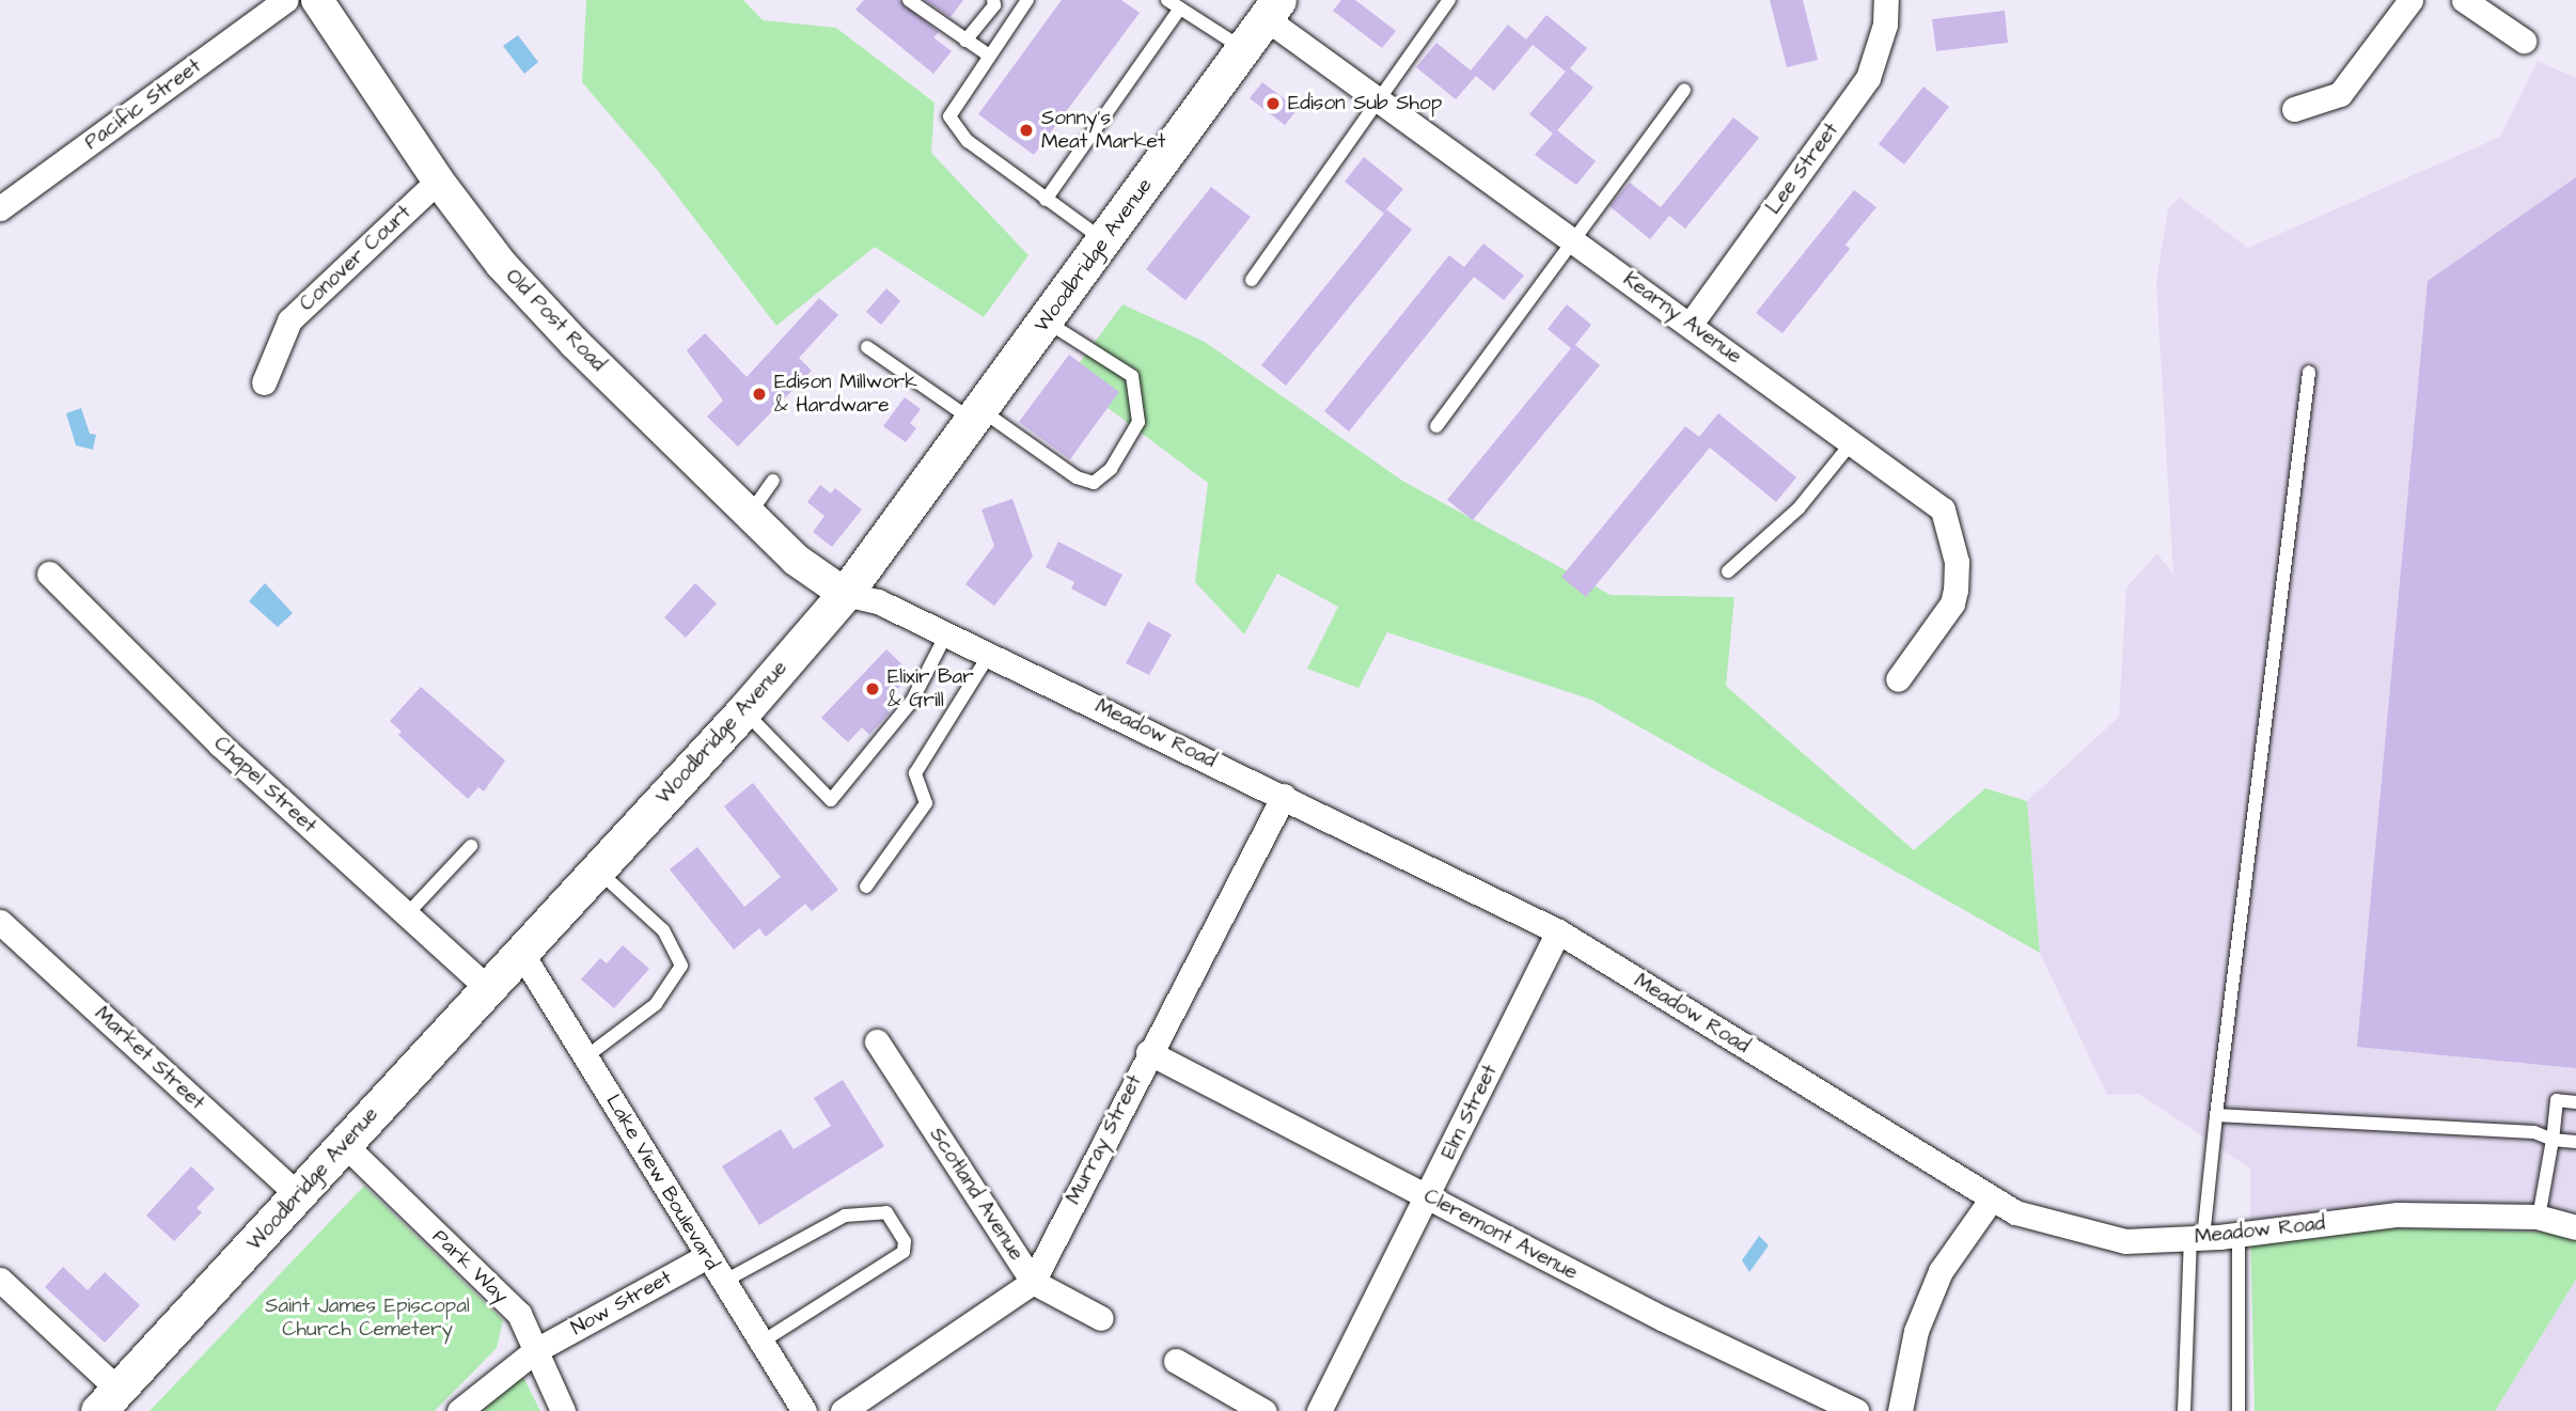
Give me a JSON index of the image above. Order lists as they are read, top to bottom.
{
  "streets": {
    "main road": ["Woodbridge Avenue"],
    "street": [
      "Pacific Street",
      "Lee Street",
      "Conover Court",
      "Kearny Avenue",
      "Old Post Road",
      "Meadow Road",
      "Chapel Street",
      "Market Street",
      "Elm Street",
      "Murray Street",
      "Lake View Boulevard",
      "Scotland Avenue",
      "Cleremont Avenue",
      "Park Way",
      "Now Street"
    ]
  },
  "crossings": [
    ["Lee Street", "Kearny Avenue"],
    ["Woodbridge Avenue", "Kearny Avenue"],
    ["Woodbridge Avenue", "Old Post Road"],
    ["Woodbridge Avenue", "Meadow Road"],
    ["Woodbridge Avenue", "Chapel Street"],
    ["Woodbridge Avenue", "Market Street"],
    ["Woodbridge Avenue", "Lake View Boulevard"],
    ["Woodbridge Avenue", "Park Way"],
    ["Conover Court", "Old Post Road"],
    ["Old Post Road", "Meadow Road"],
    ["Meadow Road", "Elm Street"],
    ["Meadow Road", "Murray Street"],
    ["Elm Street", "Cleremont Avenue"],
    ["Murray Street", "Scotland Avenue"],
    ["Murray Street", "Cleremont Avenue"],
    ["Lake View Boulevard", "Now Street"],
    ["Park Way", "Now Street"]
  ],
  "parks": ["Saint James Episcopal Church Cemetery"],
  "places": [
    "Edison Sub Shop",
    "Sonny's Meat Market",
    "Edison Millwork & Hardware",
    "Elixir Bar & Grill"
  ]
}
